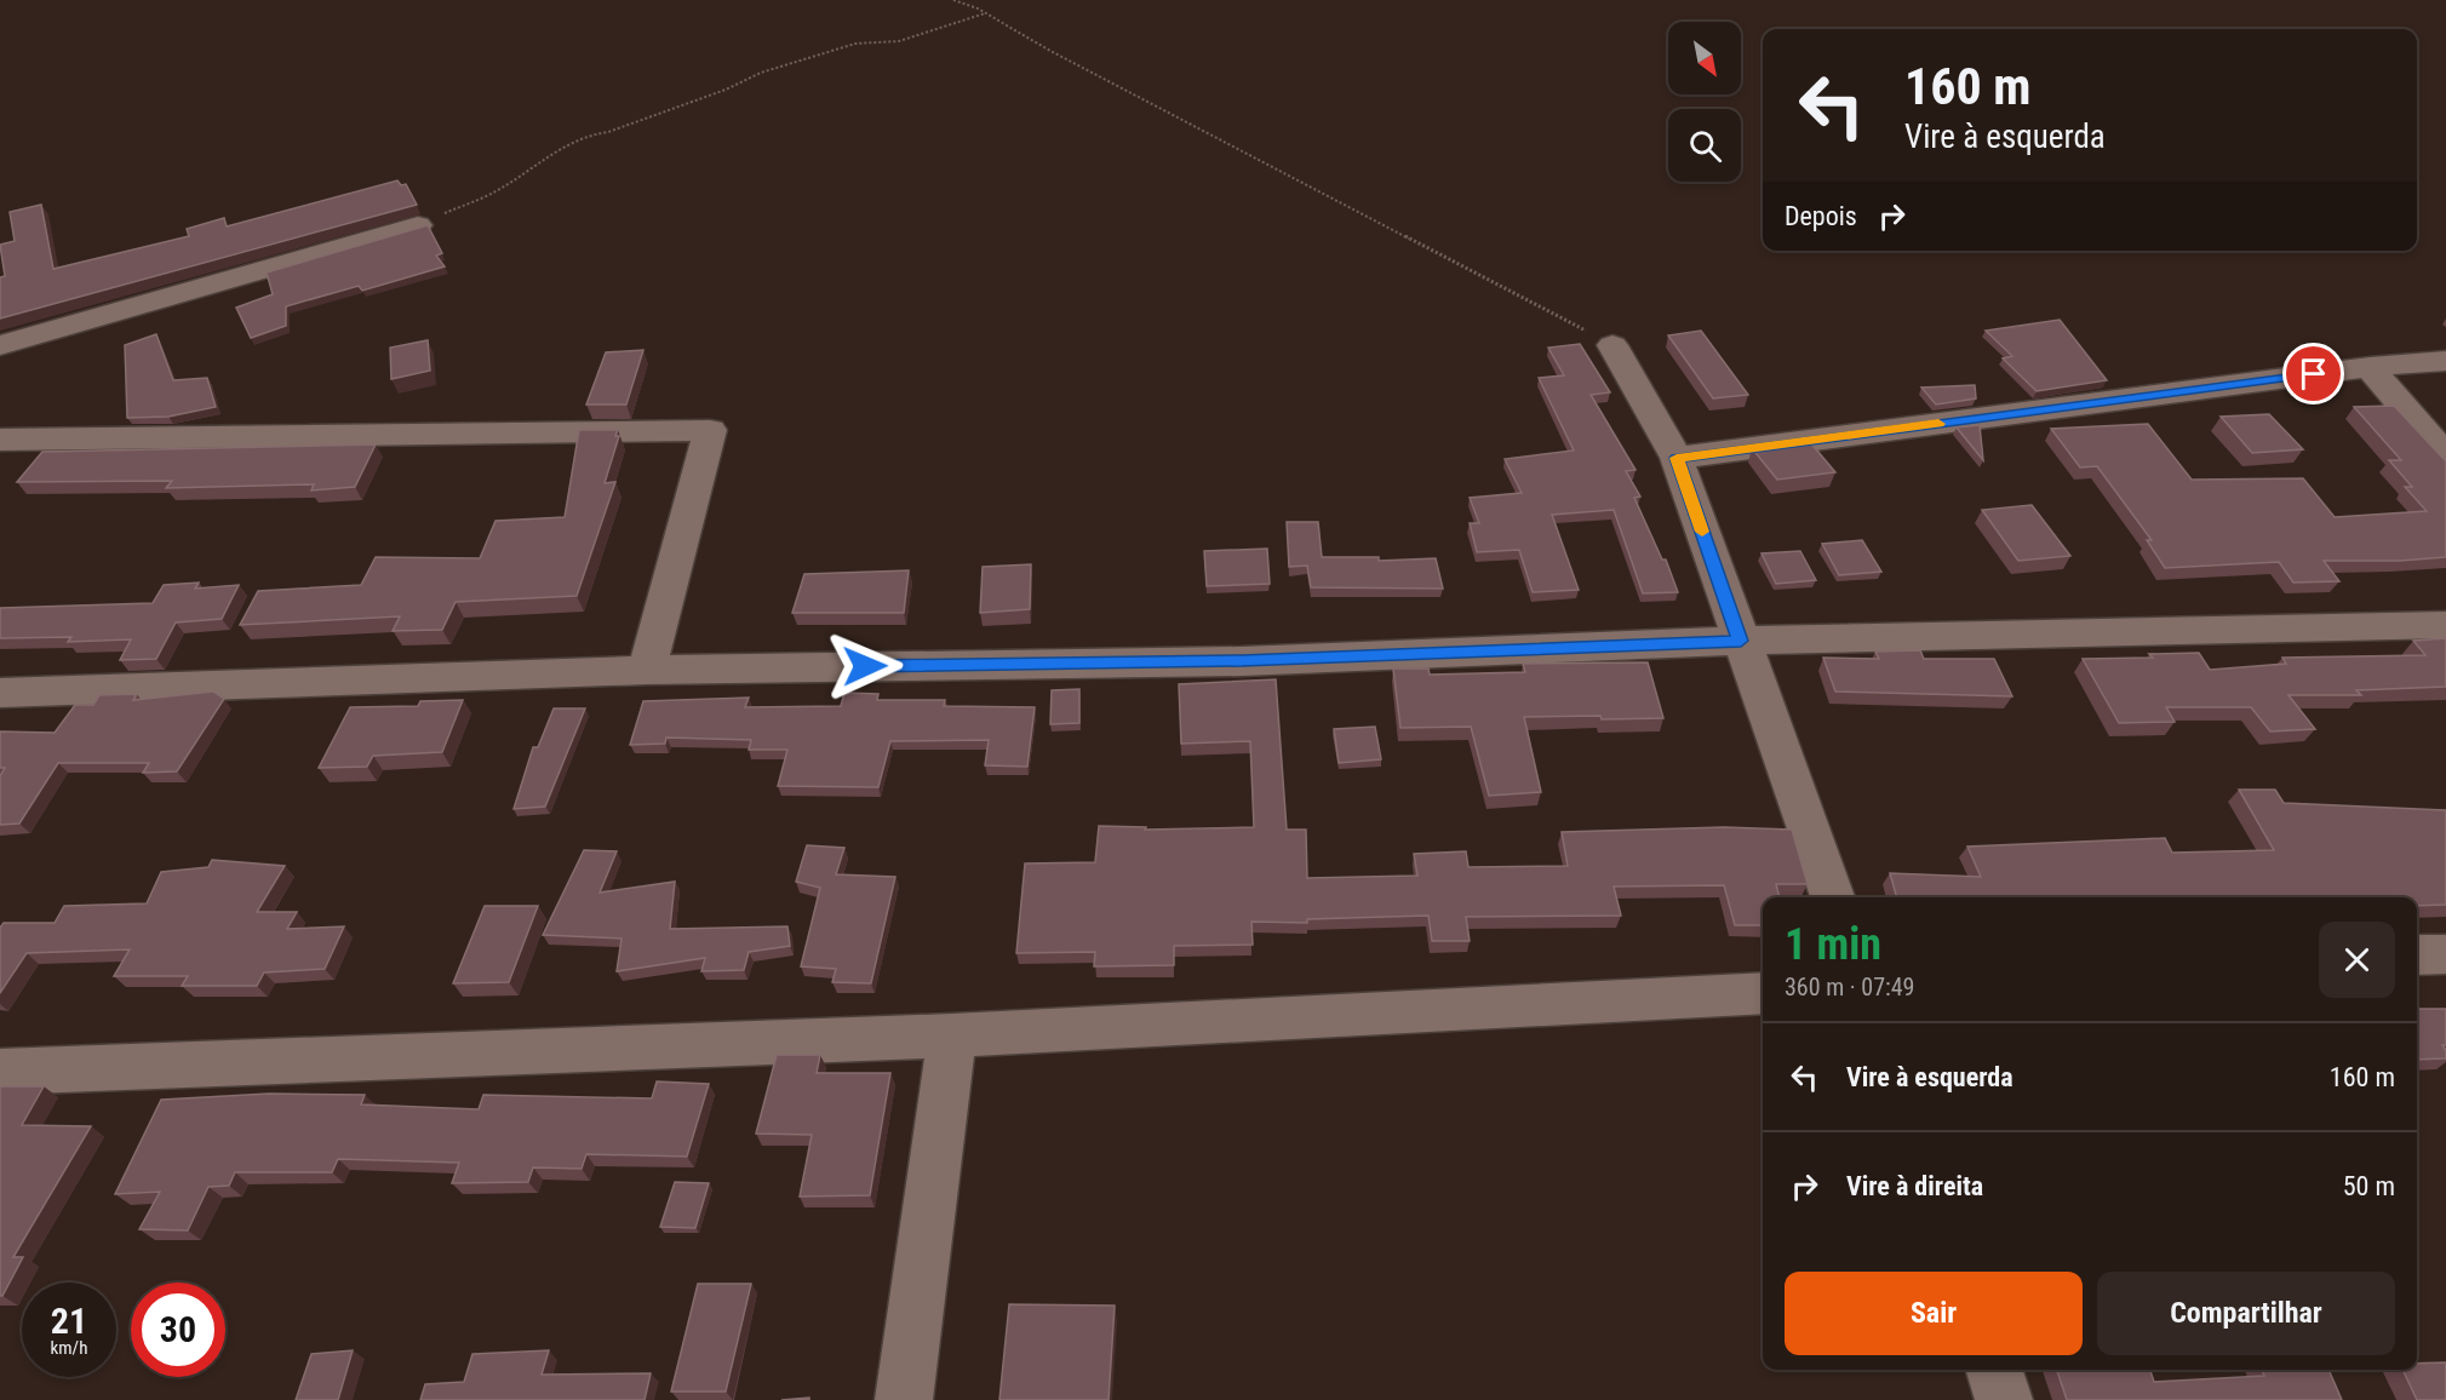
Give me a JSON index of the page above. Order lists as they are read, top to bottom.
{
  "north": "bottom right",
  "page": {
    "turn": ["160 m", "Vire à esquerda"],
    "then": "Depois",
    "heading": ["1 min", "360 m · 07:49"],
    "list": [
      {
        "name": "Vire à esquerda",
        "value": "160 m"
      },
      {
        "name": "Vire à direita",
        "value": "50 m"
      }
    ],
    "buttons": ["Sair", "Compartilhar"],
    "speed": "21 km/h",
    "limit": "30"
  }
}
